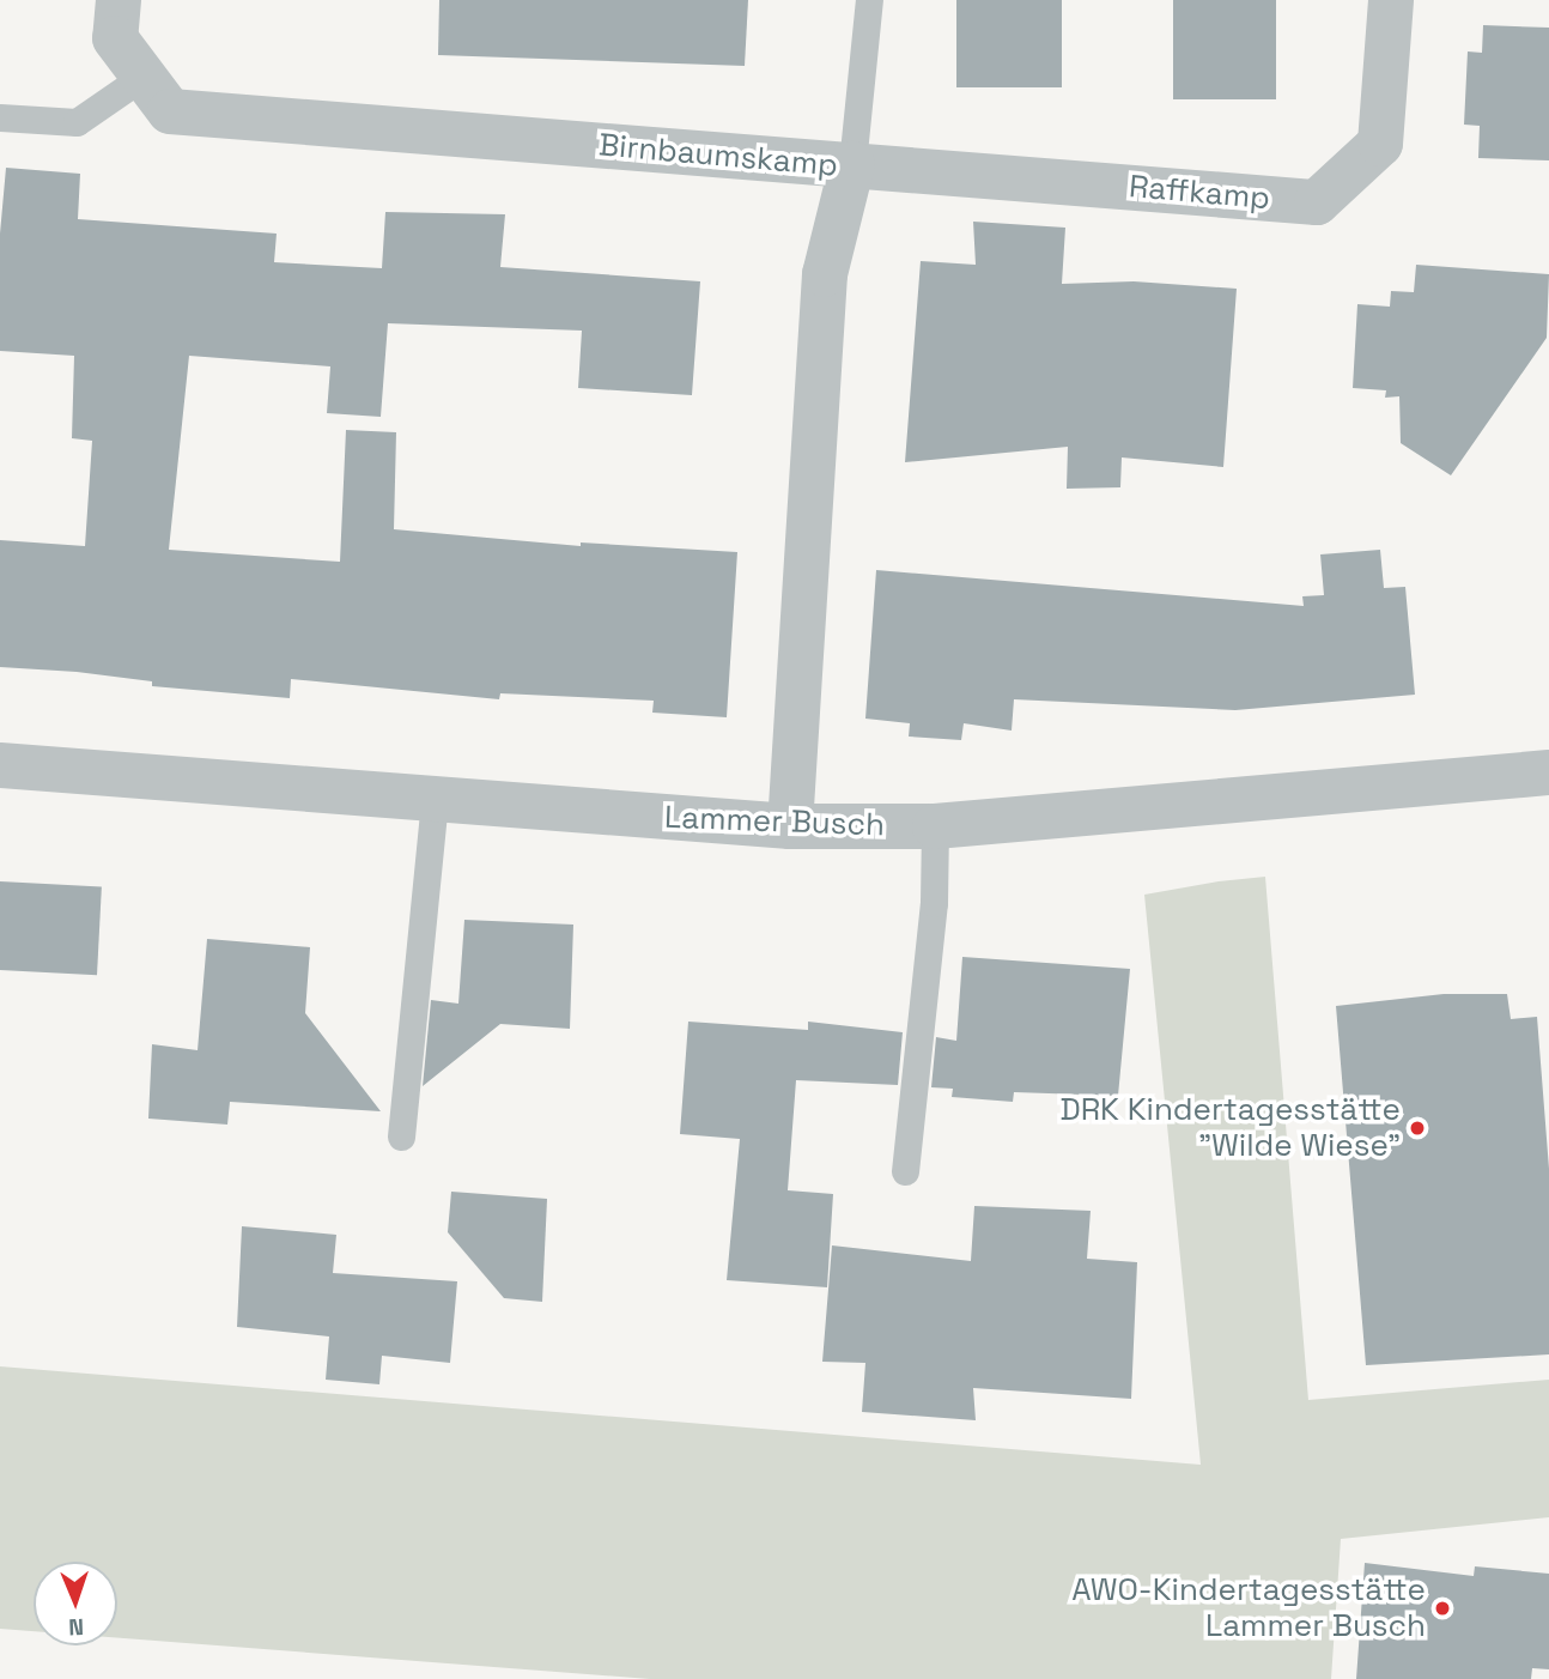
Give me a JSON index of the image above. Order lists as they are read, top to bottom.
{
  "streets": {
    "street": ["Birnbaumskamp", "Raffkamp", "Lammer Busch"]
  },
  "crossings": [
    ["Birnbaumskamp", "Raffkamp"],
    ["Birnbaumskamp", "Lammer Busch"]
  ],
  "places": ["DRK Kindertagesstätte \"Wilde Wiese\"", "AWO-Kindertagesstätte Lammer Busch"],
  "north": "bottom"
}
